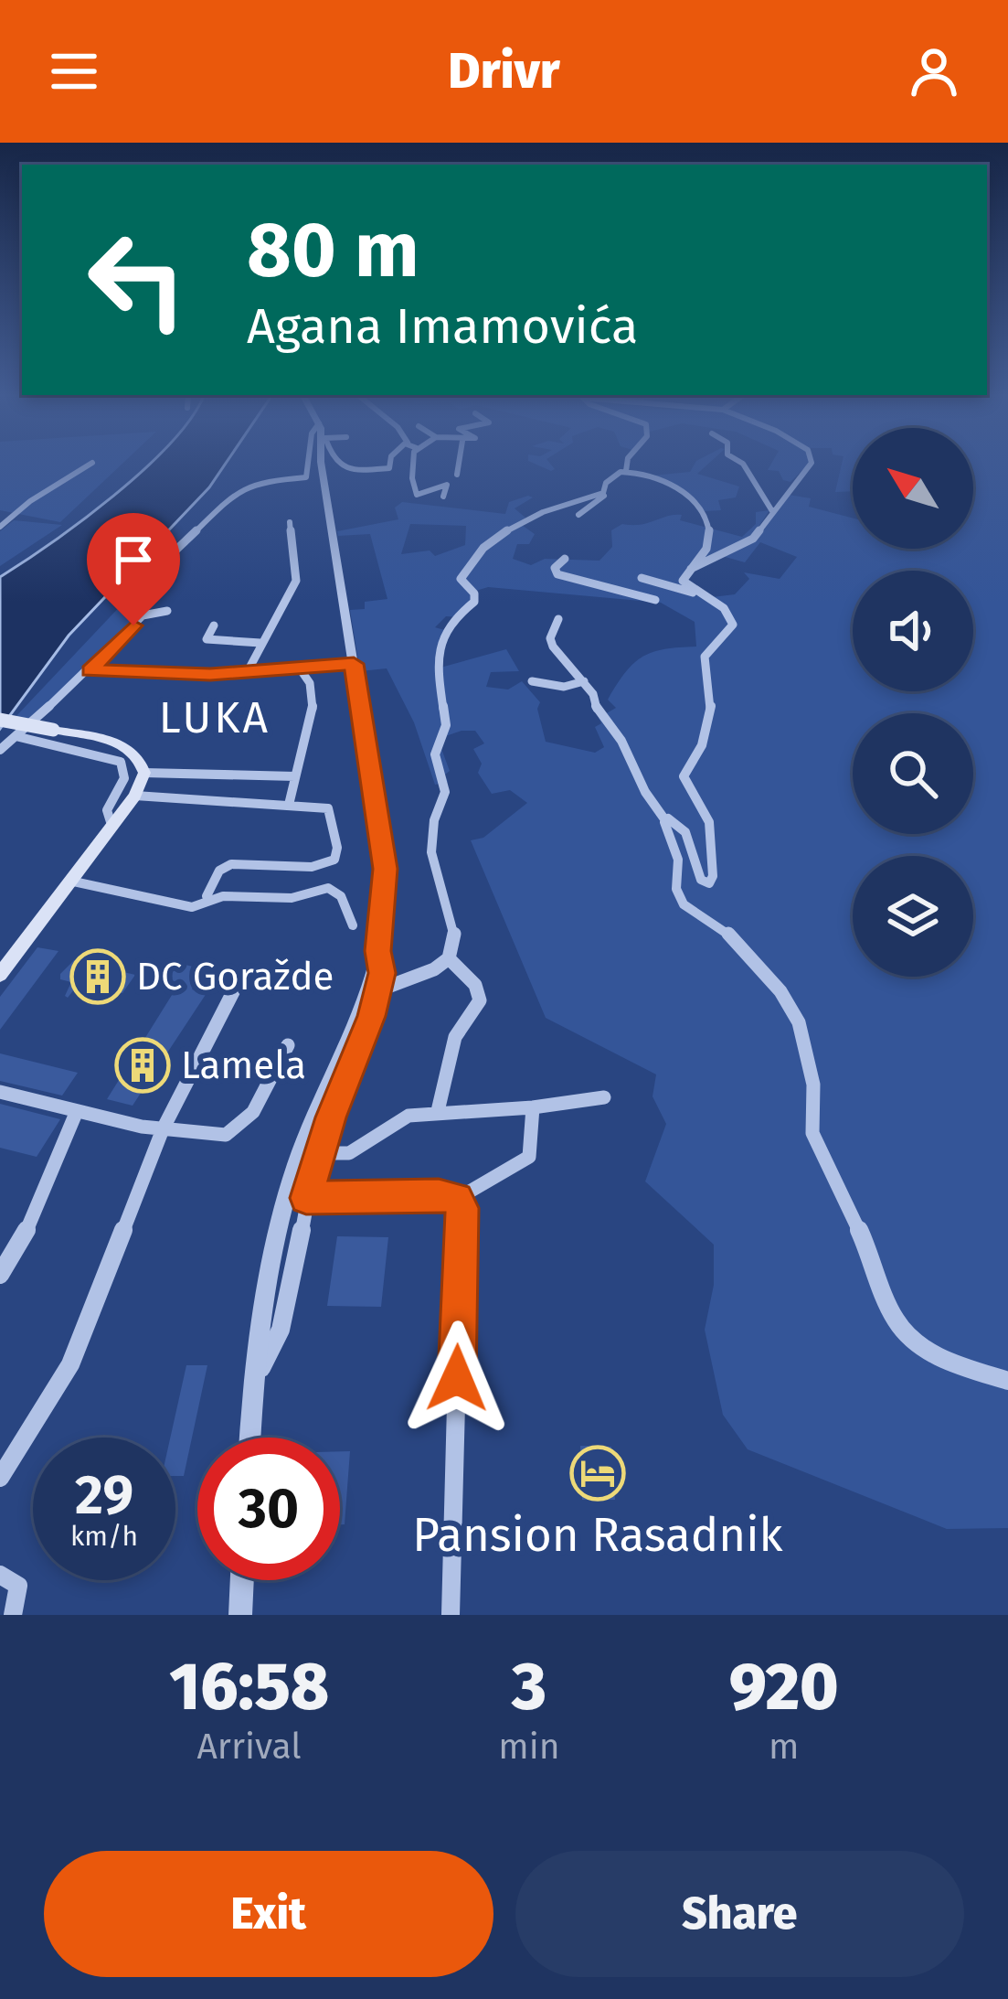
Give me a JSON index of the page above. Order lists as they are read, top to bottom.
{
  "districts": ["LUKA"],
  "places": {
    "building": ["DC Goražde", "Lamela"],
    "hotel": ["Pansion Rasadnik"]
  },
  "north": "top left",
  "page": {
    "header": "Drivr",
    "turn": ["80 m", "Agana Imamovića"],
    "speed": "29 km/h",
    "limit": "30",
    "eta": [
      "16:58",
      "Arrival",
      "3",
      "min",
      "920",
      "m"
    ],
    "buttons": ["Exit", "Share"]
  }
}
